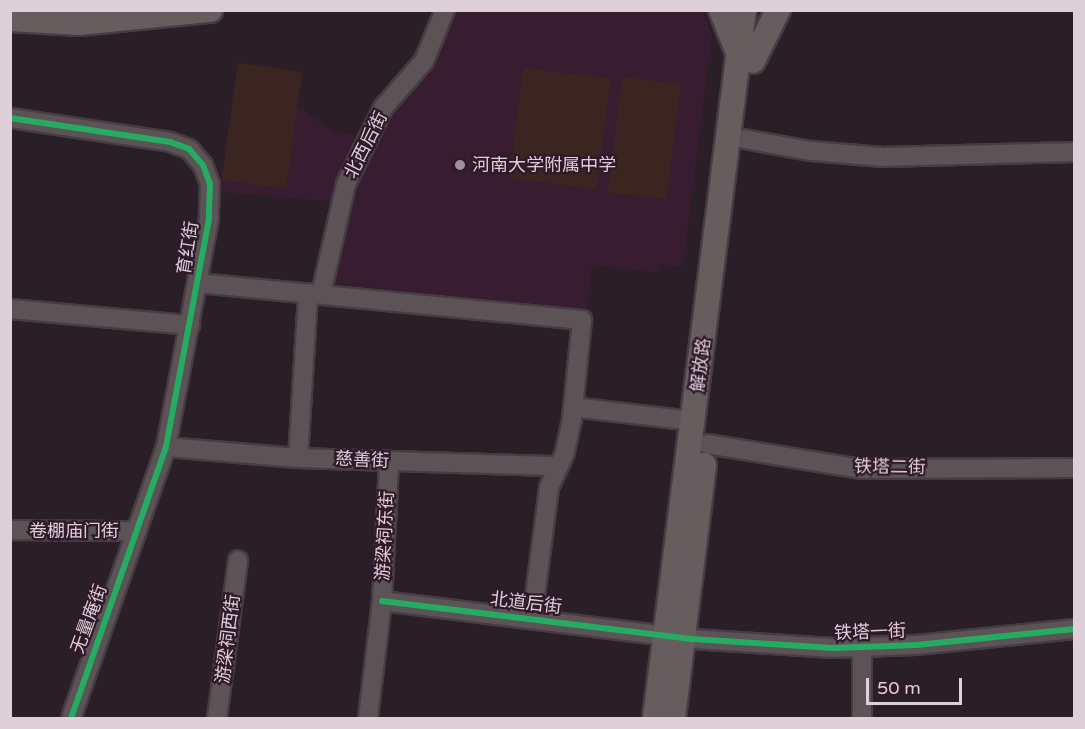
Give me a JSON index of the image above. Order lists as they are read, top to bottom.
{
  "streets": {
    "main road": ["解放路"],
    "street": [
      "北西后街",
      "育红街",
      "慈善街",
      "铁塔二街",
      "卷棚庙门街",
      "游梁祠东街",
      "北道后街",
      "无量庵街",
      "铁塔一街",
      "游梁祠西街"
    ]
  },
  "crossings": [
    ["北西后街", "育红街"],
    ["育红街", "慈善街"],
    ["育红街", "卷棚庙门街"],
    ["育红街", "无量庵街"],
    ["解放路", "铁塔二街"],
    ["解放路", "北道后街"],
    ["解放路", "铁塔一街"],
    ["慈善街", "游梁祠东街"],
    ["卷棚庙门街", "无量庵街"],
    ["游梁祠东街", "北道后街"],
    ["北道后街", "铁塔一街"]
  ],
  "places": ["河南大学附属中学"],
  "scale_bar": "50 m"
}
